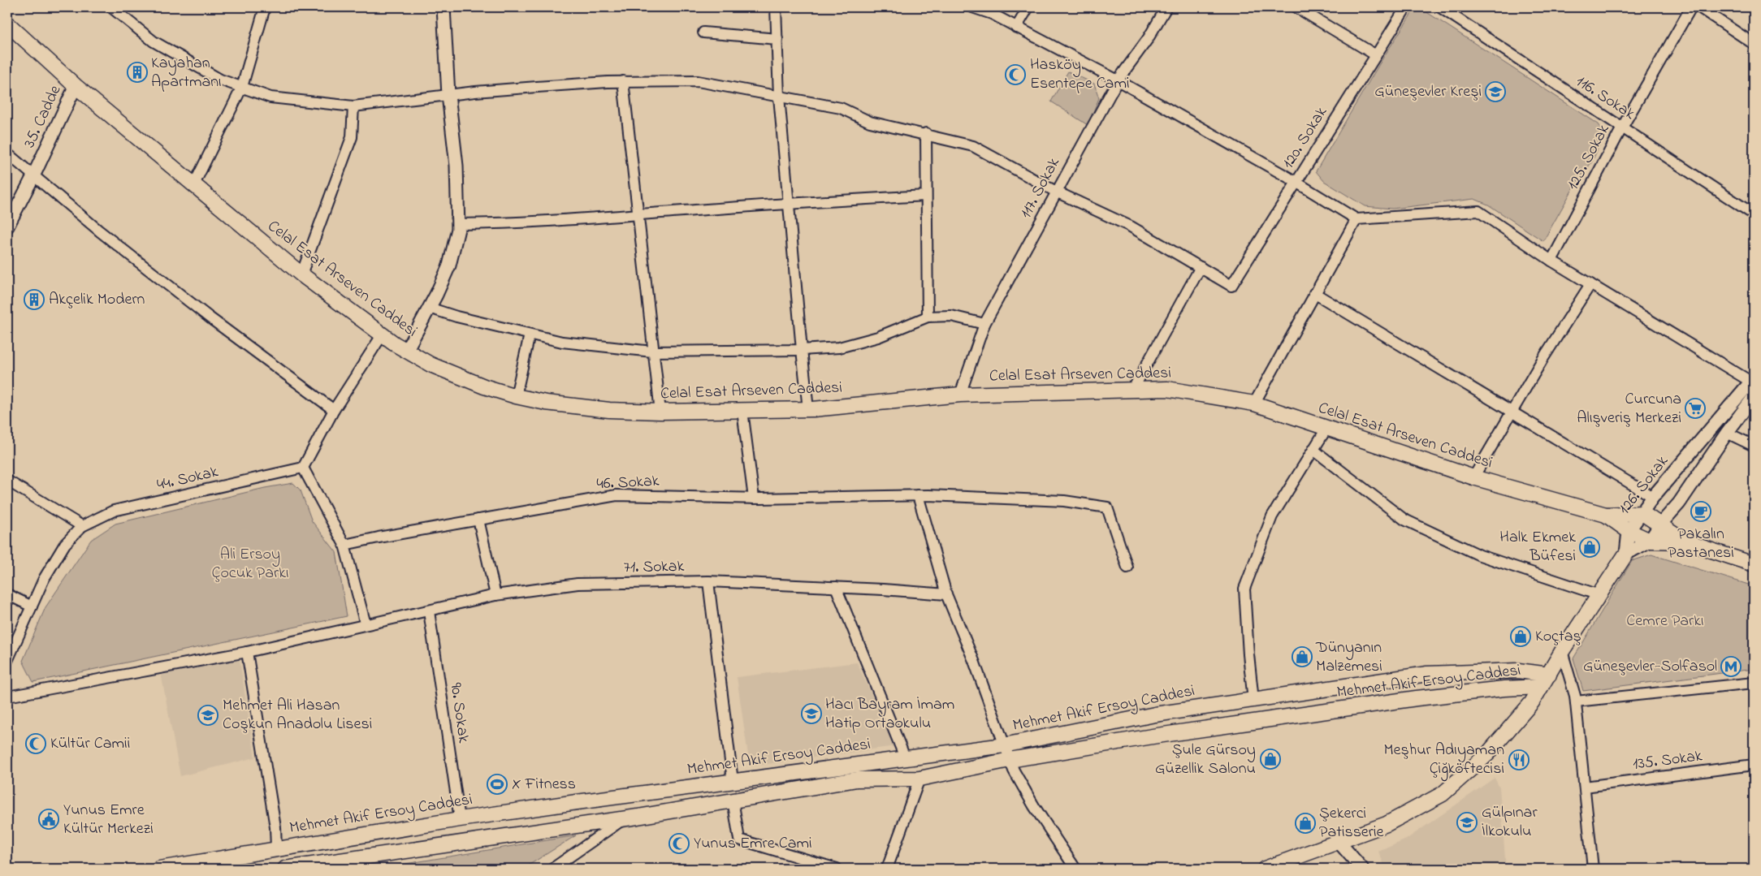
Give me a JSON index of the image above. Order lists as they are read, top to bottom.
{
  "streets": {
    "main road": ["Celal Esat Arseven Caddesi", "Mehmet Akif Ersoy Caddesi"],
    "street": [
      "116. Sokak",
      "35. Cadde",
      "120. Sokak",
      "125. Sokak",
      "117. Sokak",
      "44. Sokak",
      "46. Sokak",
      "126. Sokak",
      "71. Sokak",
      "90. Sokak",
      "135. Sokak"
    ]
  },
  "crossings": [
    ["116. Sokak", "125. Sokak"],
    ["35. Cadde", "Celal Esat Arseven Caddesi"],
    ["117. Sokak", "Celal Esat Arseven Caddesi"],
    ["71. Sokak", "90. Sokak"],
    ["Mehmet Akif Ersoy Caddesi", "90. Sokak"]
  ],
  "parks": ["Ali Ersoy Çocuk Parkı", "Cemre Parkı"],
  "places": {
    "building": ["Kayahan Apartmanı", "Akçelik Modern"],
    "mosque": ["Hasköy Esentepe Cami", "Kültür Camii", "Yunus Emre Cami"],
    "school or university": [
      "Güneşevler Kreşi",
      "Hacı Bayram İmam Hatip Ortaokulu",
      "Mehmet Ali Hasan Coşkun Anadolu Lisesi",
      "Gülpınar İlkokulu"
    ],
    "supermarket": ["Curcuna Alışveriş Merkezi"],
    "cafe": ["Pakalın Pastanesi"],
    "shop": [
      "Halk Ekmek Büfesi",
      "Koçtaş",
      "Dünyanın Malzemesi",
      "Şule Gürsoy Güzellik Salonu",
      "Şekerci Patisserie"
    ],
    "metro station": ["Güneşevler-Solfasol"],
    "restaurant": ["Meşhur Adıyaman Çiğköftecisi"],
    "sports": ["X Fitness"],
    "public building": ["Yunus Emre Kültür Merkezi"]
  }
}
